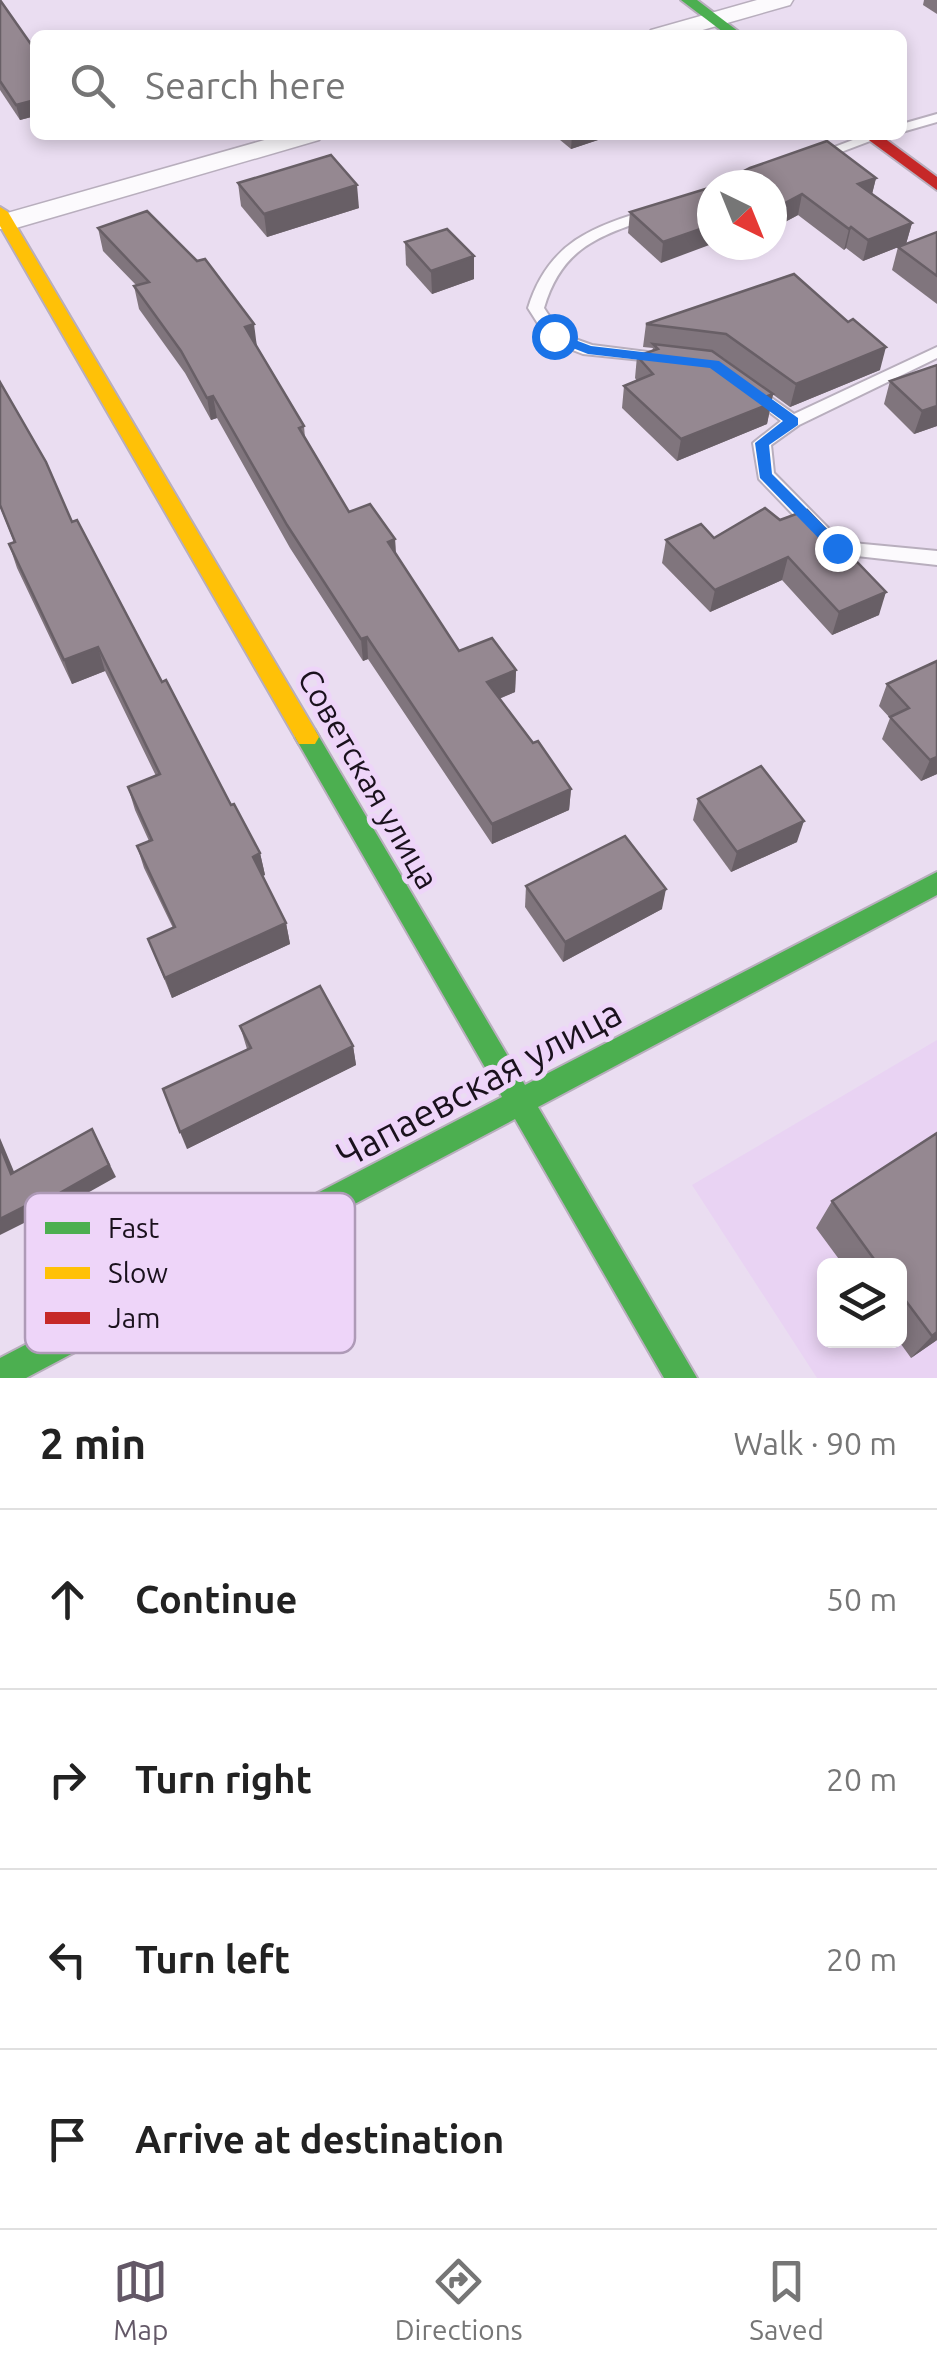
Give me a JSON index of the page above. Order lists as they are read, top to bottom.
{
  "streets": {
    "main road": ["Советская улица", "Чапаевская улица"]
  },
  "crossings": [
    ["Советская улица", "Чапаевская улица"]
  ],
  "legend": ["Fast", "Slow", "Jam"],
  "north": "bottom right",
  "page": {
    "search": "Search here",
    "heading": ["2 min", "Walk · 90 m"],
    "list": [
      ["Continue", "50 m"],
      ["Turn right", "20 m"],
      ["Turn left", "20 m"],
      "Arrive at destination"
    ],
    "nav": ["Map", "Directions", "Saved"]
  }
}
